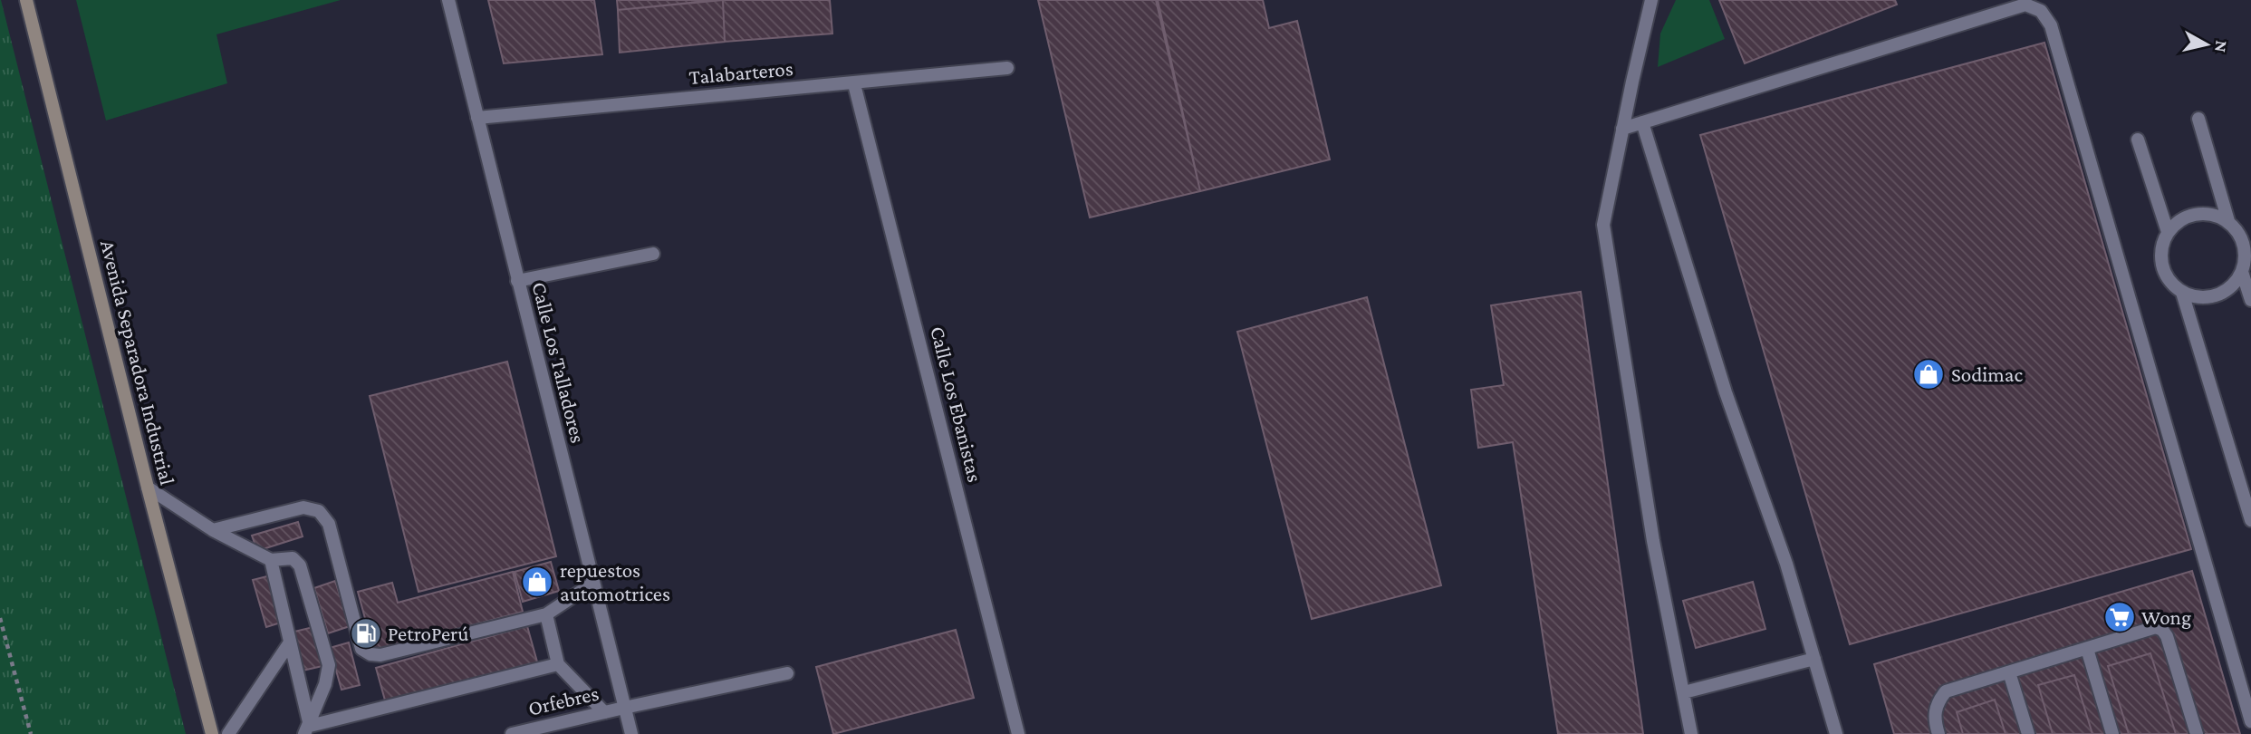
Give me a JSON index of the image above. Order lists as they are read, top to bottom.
{
  "streets": {
    "main road": ["Avenida Separadora Industrial"],
    "street": [
      "Talabarteros",
      "Calle Los Talladores",
      "Calle Los Ebanistas",
      "Orfebres"
    ]
  },
  "crossings": [
    ["Talabarteros", "Calle Los Talladores"],
    ["Talabarteros", "Calle Los Ebanistas"],
    ["Calle Los Talladores", "Orfebres"]
  ],
  "places": {
    "shop": ["Sodimac", "repuestos automotrices"],
    "supermarket": ["Wong"],
    "fuel station": ["PetroPerú"]
  },
  "north": "right"
}
